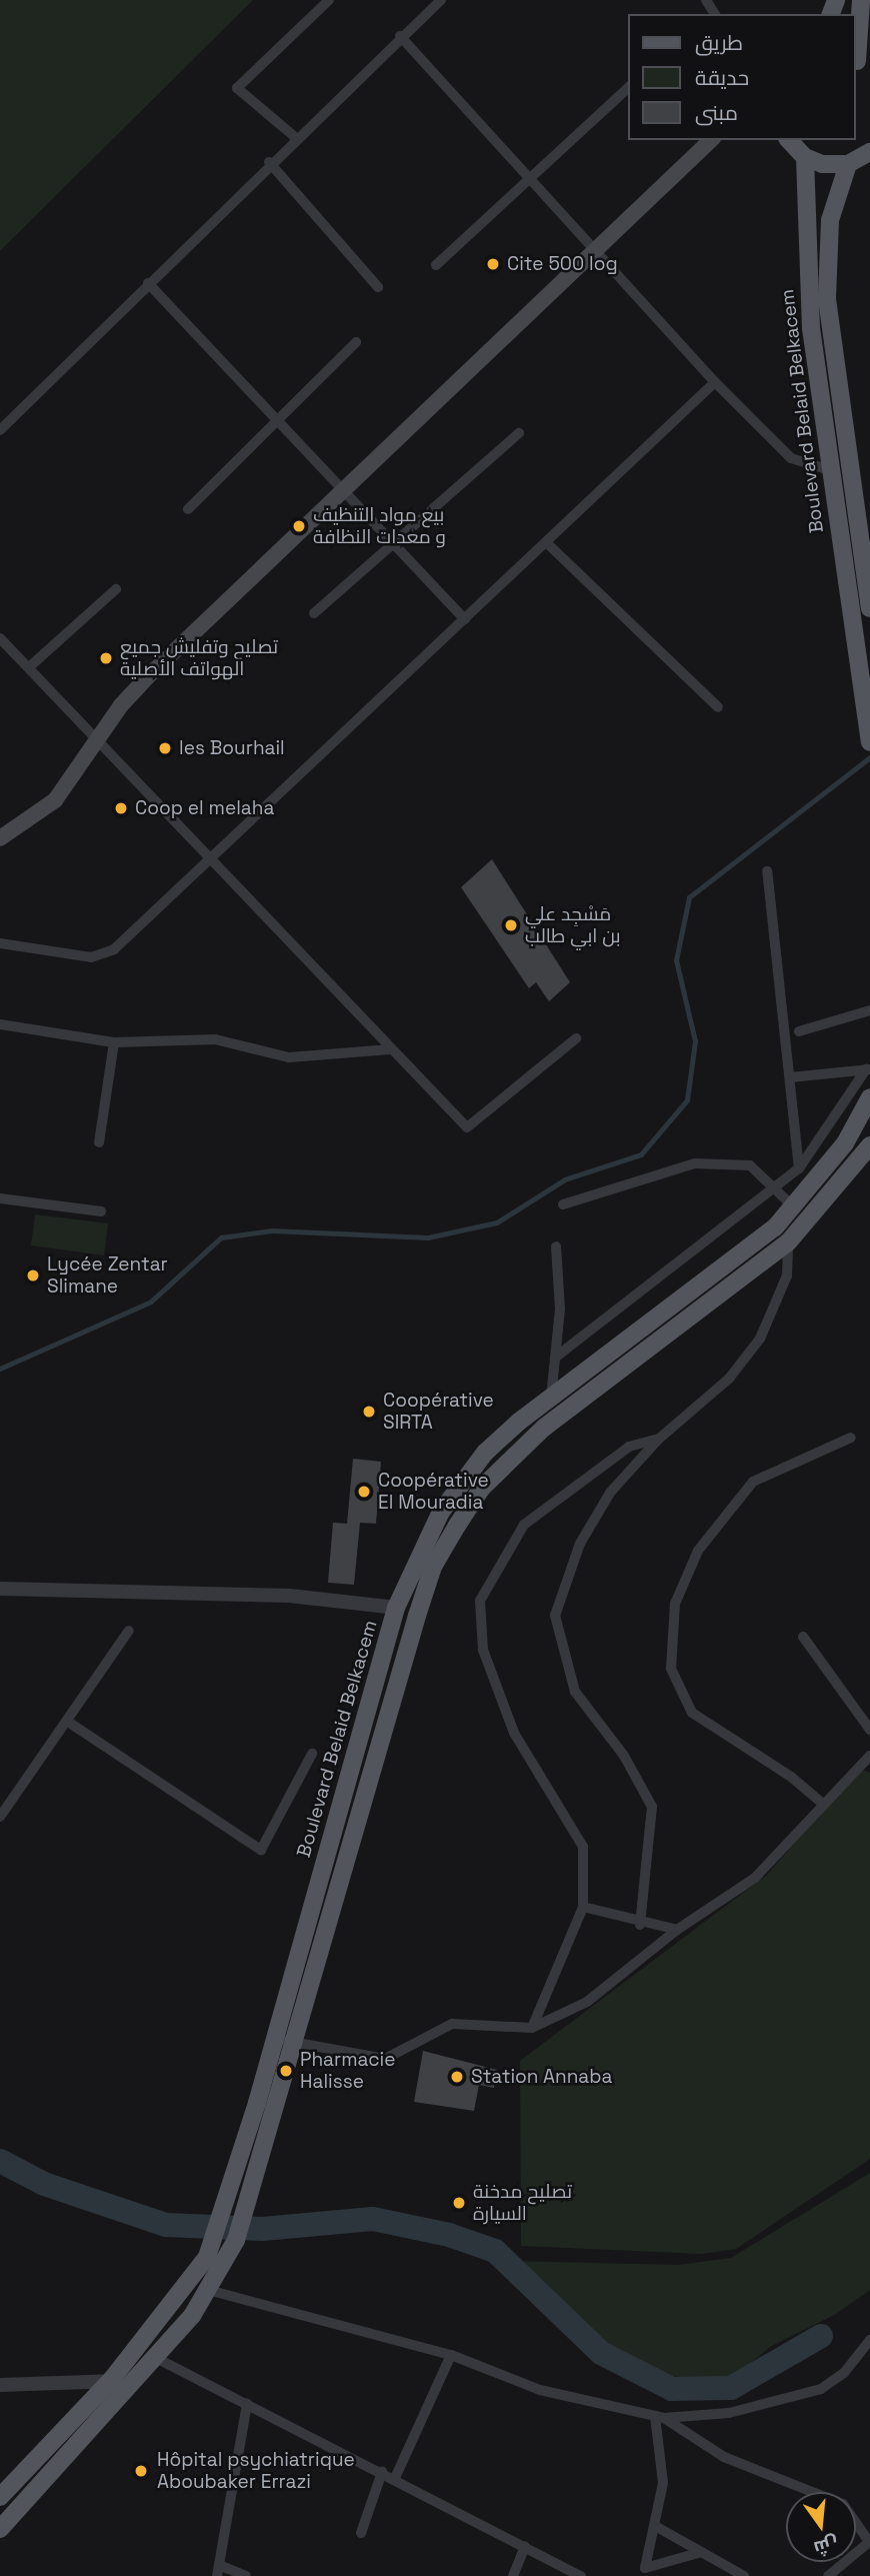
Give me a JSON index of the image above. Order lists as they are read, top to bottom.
{
  "streets": {
    "main road": ["Boulevard Belaid Belkacem"]
  },
  "places": [
    "Cite 500 log",
    "بيع مواد التنظيف و معدات النظافة",
    "تصليح وتفليش جميع الهواتف الأصلية",
    "les Bourhail",
    "Coop el melaha",
    "مَسْجِد علي بن ابي طالب",
    "Lycée Zentar Slimane",
    "Coopérative SIRTA",
    "Coopérative El Mouradia",
    "Pharmacie Halisse",
    "Station Annaba",
    "تصليح مدخنة السيارة",
    "Hôpital psychiatrique Aboubaker Errazi"
  ],
  "legend": ["طريق", "حديقة", "مبنى"],
  "north": "bottom"
}
